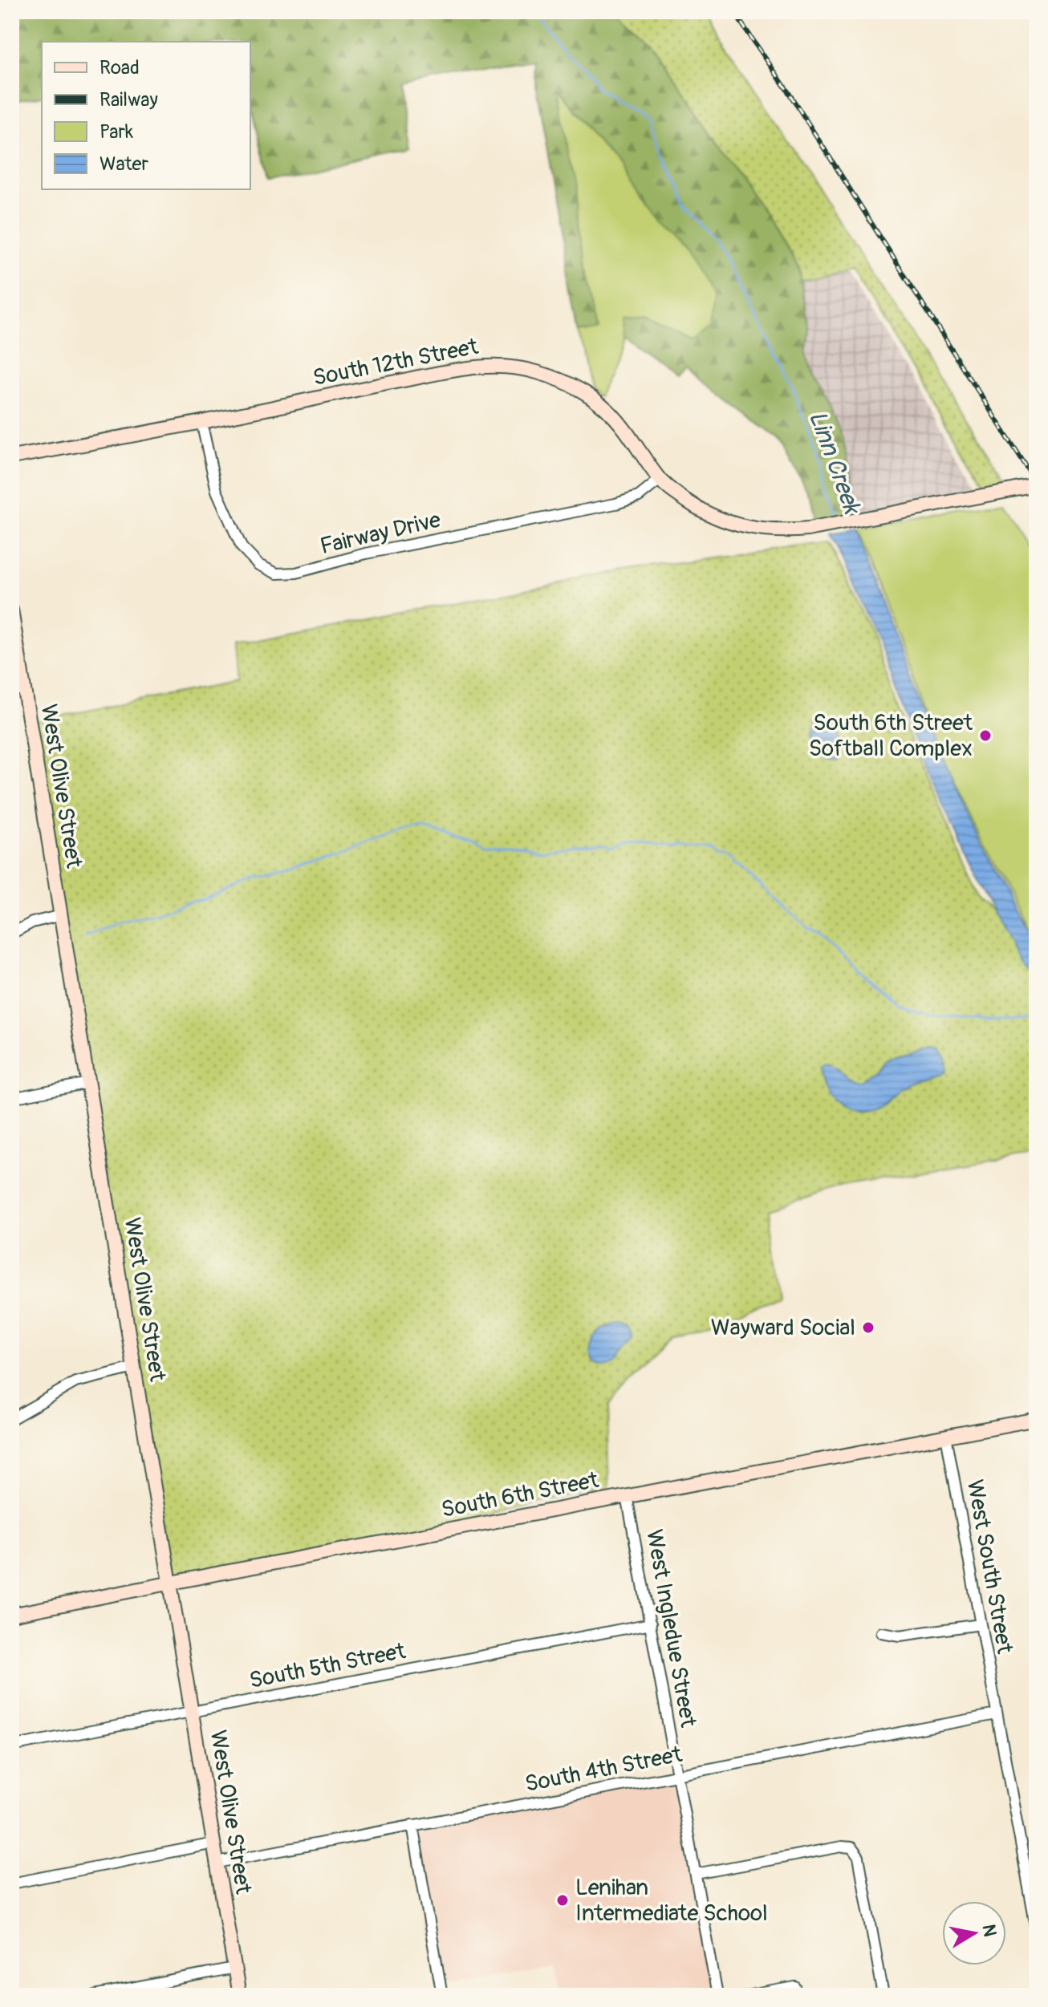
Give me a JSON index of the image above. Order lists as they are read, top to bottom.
{
  "streets": {
    "street": [
      "South 12th Street",
      "Fairway Drive",
      "West Olive Street",
      "South 6th Street",
      "West South Street",
      "West Ingledue Street",
      "South 5th Street",
      "South 4th Street"
    ]
  },
  "crossings": [
    ["South 12th Street", "Fairway Drive"],
    ["West Olive Street", "South 6th Street"],
    ["West Olive Street", "South 5th Street"],
    ["West Olive Street", "South 4th Street"],
    ["South 6th Street", "West South Street"],
    ["South 6th Street", "West Ingledue Street"],
    ["West South Street", "South 4th Street"],
    ["West Ingledue Street", "South 5th Street"],
    ["West Ingledue Street", "South 4th Street"]
  ],
  "water": ["Linn Creek"],
  "places": ["South 6th Street Softball Complex", "Wayward Social", "Lenihan Intermediate School"],
  "legend": [
    "Road",
    "Railway",
    "Park",
    "Water"
  ],
  "north": "right"
}
